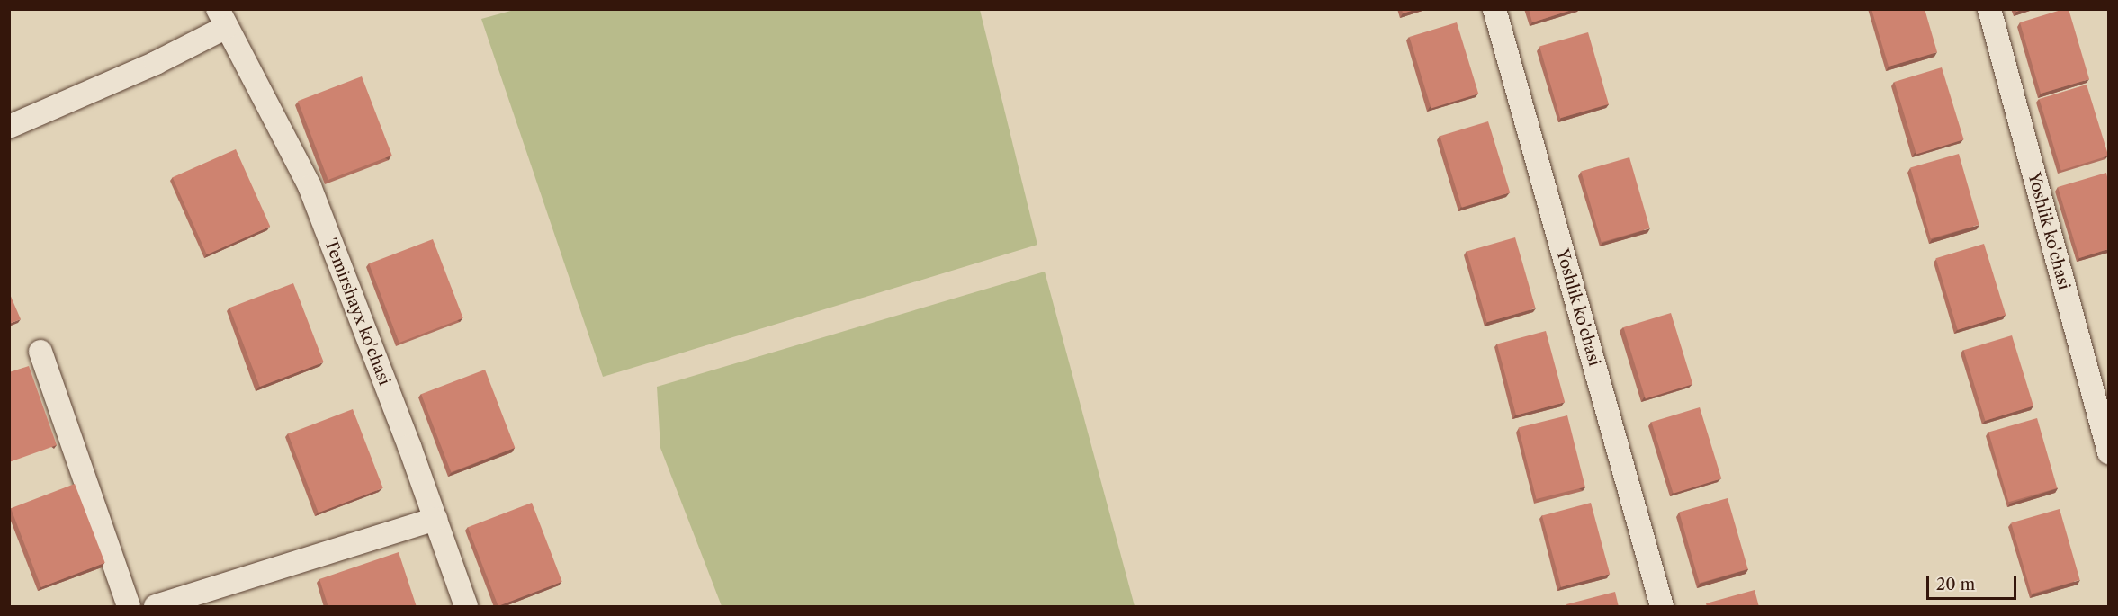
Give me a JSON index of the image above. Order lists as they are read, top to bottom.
{
  "streets": {
    "street": ["Yoshlik ko'chasi", "Temirshayx ko'chasi"]
  },
  "scale_bar": "20 m"
}
